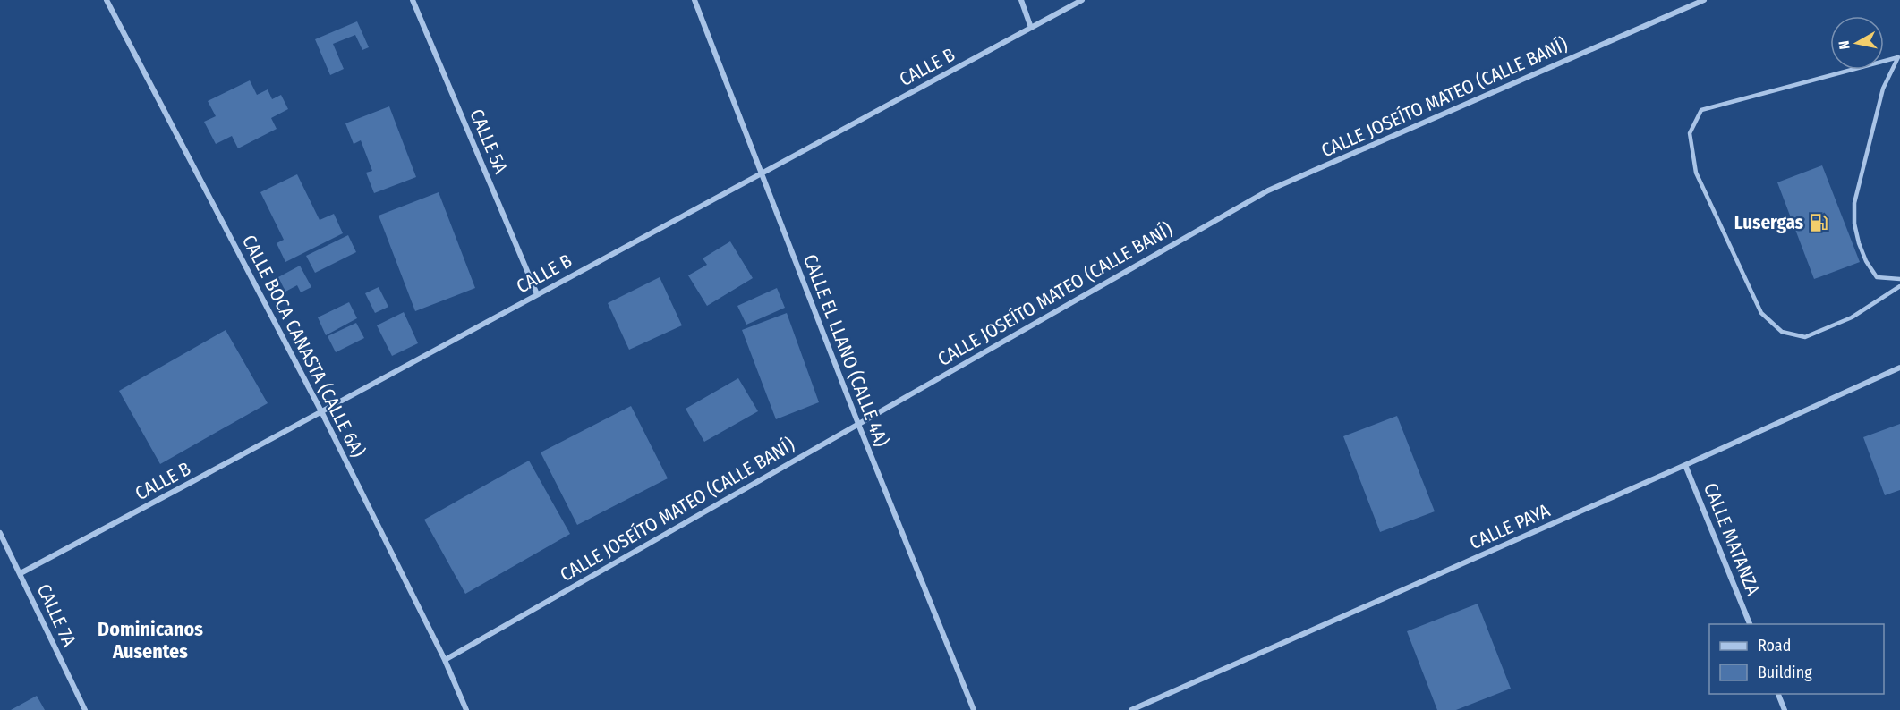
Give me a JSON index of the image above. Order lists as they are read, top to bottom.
{
  "streets": {
    "street": [
      "CALLE B",
      "CALLE JOSEÍTO MATEO (CALLE BANÍ)",
      "CALLE 5A",
      "CALLE BOCA CANASTA (CALLE 6A)",
      "CALLE EL LLANO (CALLE 4A)",
      "CALLE PAYA",
      "CALLE MATANZA",
      "CALLE 7A"
    ]
  },
  "crossings": [
    ["CALLE B", "CALLE 5A"],
    ["CALLE B", "CALLE BOCA CANASTA (CALLE 6A)"],
    ["CALLE B", "CALLE EL LLANO (CALLE 4A)"],
    ["CALLE B", "CALLE 7A"],
    ["CALLE JOSEÍTO MATEO (CALLE BANÍ)", "CALLE BOCA CANASTA (CALLE 6A)"],
    ["CALLE JOSEÍTO MATEO (CALLE BANÍ)", "CALLE EL LLANO (CALLE 4A)"],
    ["CALLE PAYA", "CALLE MATANZA"]
  ],
  "districts": ["Dominicanos Ausentes"],
  "places": {
    "fuel station": ["Lusergas"]
  },
  "legend": ["Road", "Building"],
  "north": "left"
}
